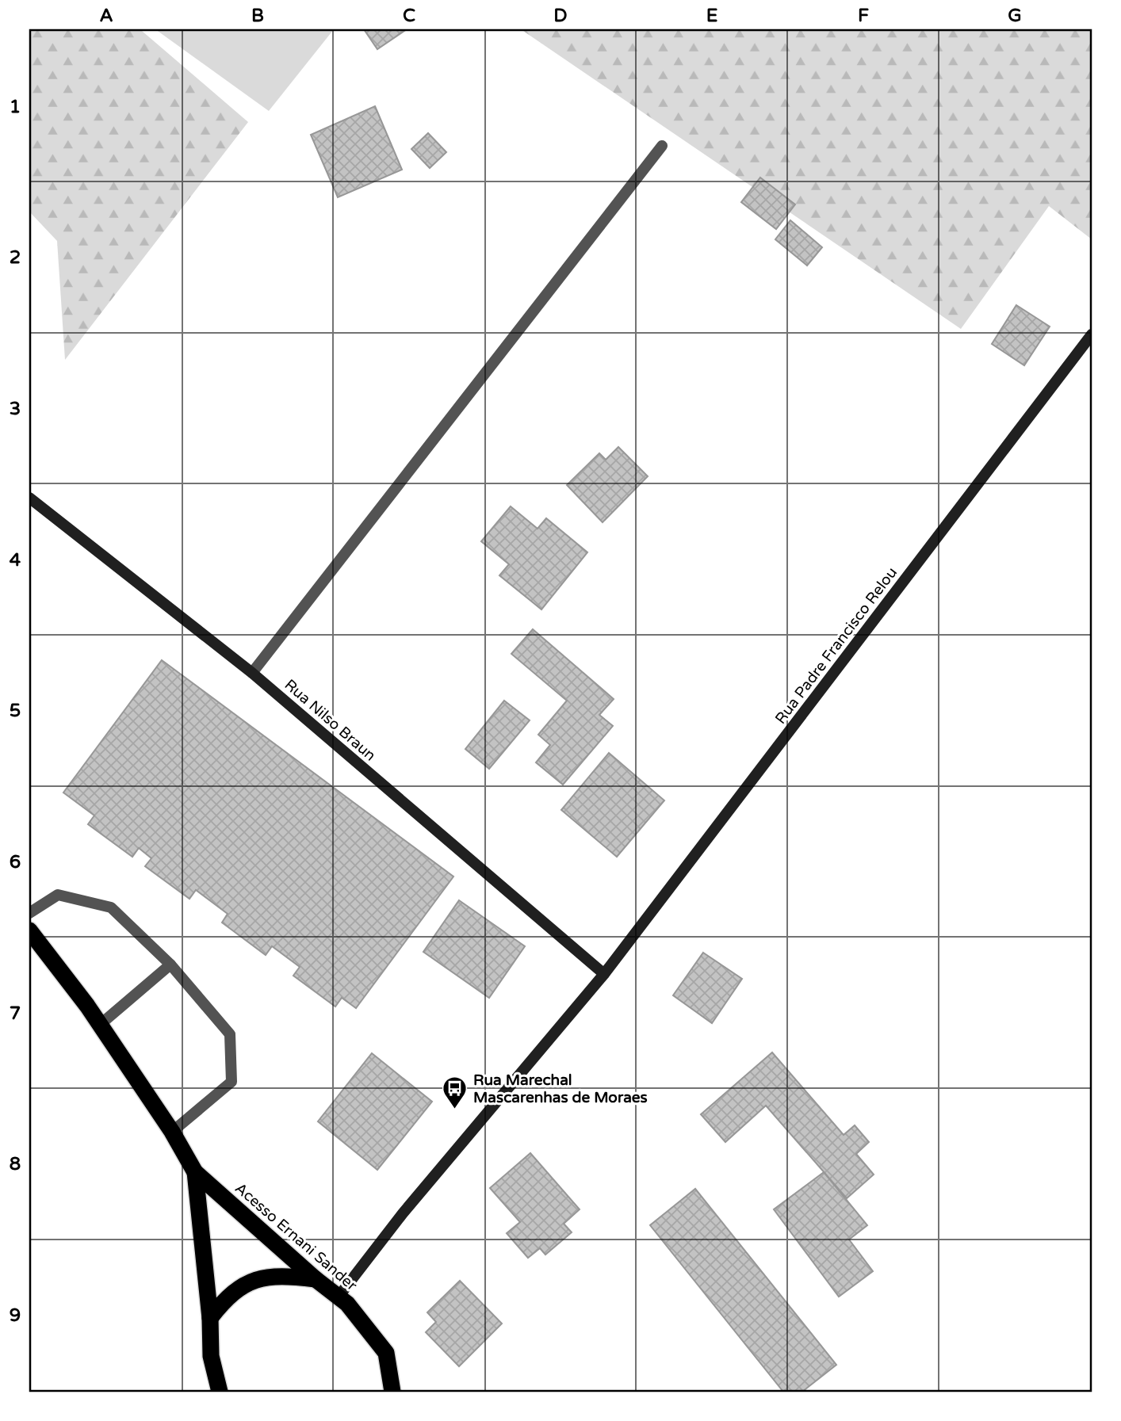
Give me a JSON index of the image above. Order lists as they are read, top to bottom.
{
  "streets": {
    "highway": ["Acesso Ernani Sander"],
    "street": ["Rua Padre Francisco Relou", "Rua Nilso Braun"]
  },
  "crossings": [
    ["Rua Padre Francisco Relou", "Rua Nilso Braun"]
  ],
  "places": {
    "bus stop": ["Rua Marechal Mascarenhas de Moraes"]
  },
  "grid": {
    "columns": [
      "A",
      "B",
      "C",
      "D",
      "E",
      "F",
      "G"
    ],
    "rows": [
      "1",
      "2",
      "3",
      "4",
      "5",
      "6",
      "7",
      "8",
      "9"
    ]
  }
}
